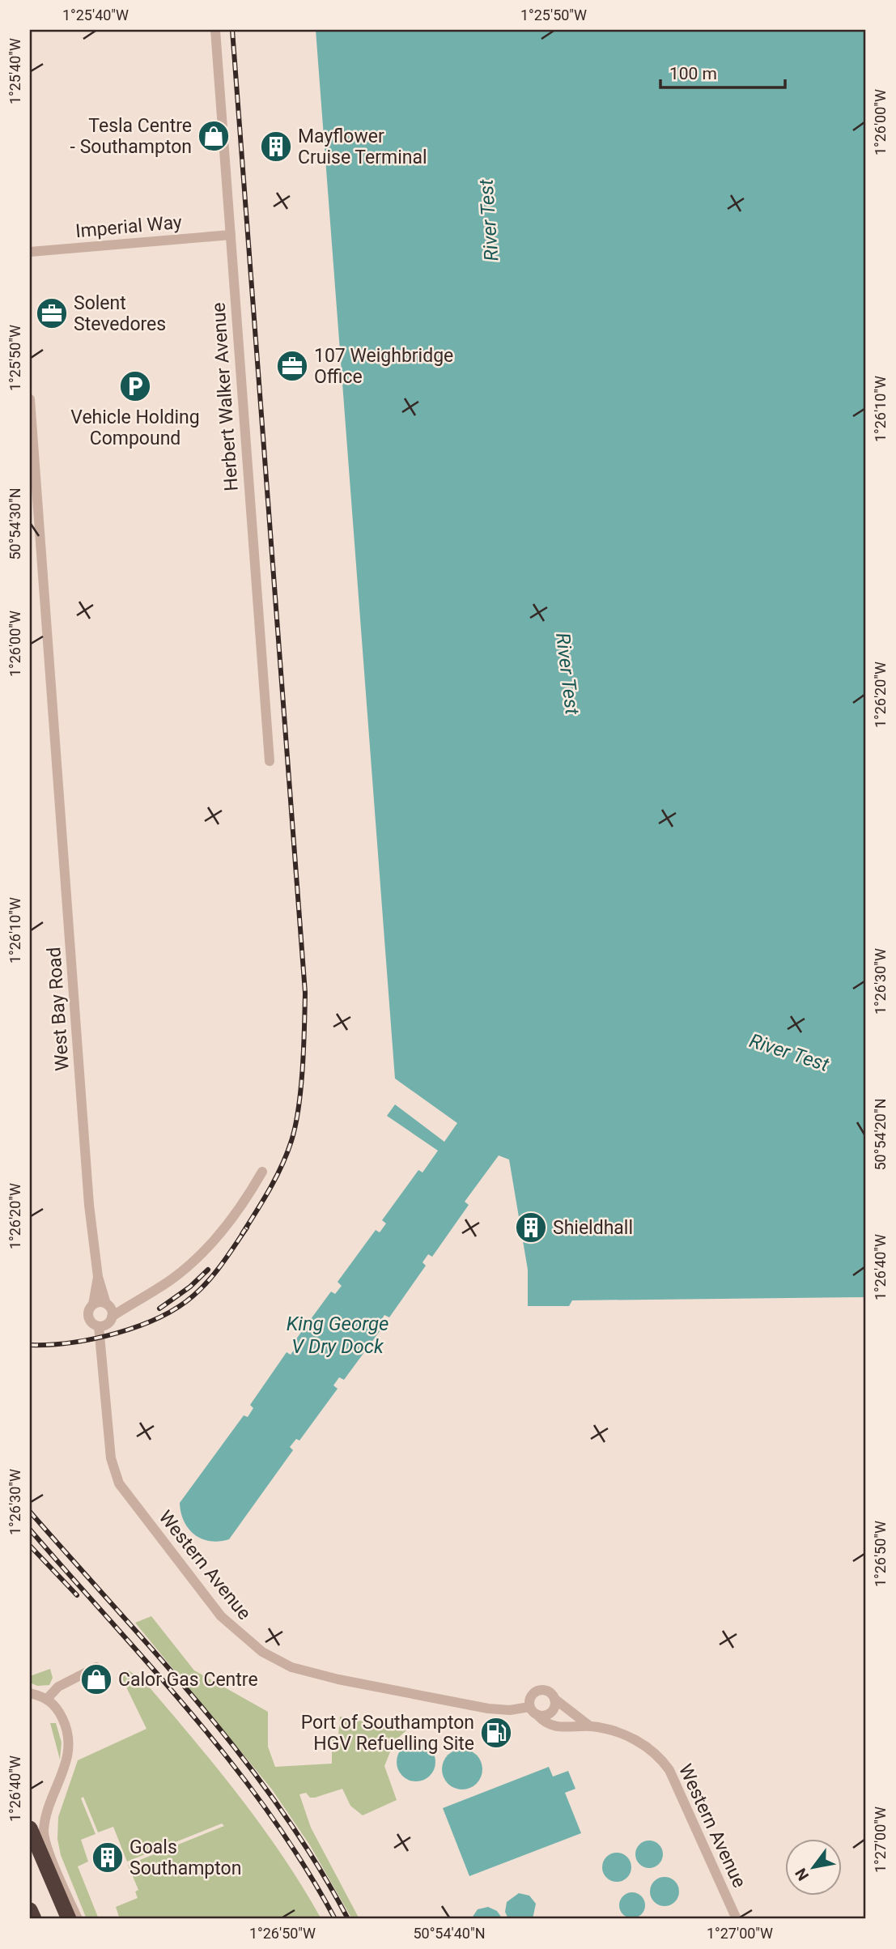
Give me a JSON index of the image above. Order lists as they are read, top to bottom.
{
  "streets": {
    "street": [
      "Imperial Way",
      "Herbert Walker Avenue",
      "West Bay Road",
      "Western Avenue"
    ]
  },
  "crossings": [
    ["Imperial Way", "Herbert Walker Avenue"],
    ["West Bay Road", "Western Avenue"]
  ],
  "water": ["River Test", "King George V Dry Dock"],
  "places": {
    "shop": ["Tesla Centre - Southampton", "Calor Gas Centre"],
    "building": ["Mayflower Cruise Terminal", "Shieldhall", "Goals Southampton"],
    "office": ["Solent Stevedores", "107 Weighbridge Office"],
    "parking": ["Vehicle Holding Compound"],
    "fuel station": ["Port of Southampton HGV Refuelling Site"]
  },
  "scale_bar": "100 m",
  "north": "bottom left",
  "coordinates": [
    "1°25'40\"W",
    "1°25'50\"W",
    "1°26'00\"W",
    "1°26'10\"W",
    "50°54'30\"N",
    "1°26'20\"W",
    "1°26'30\"W",
    "50°54'20\"N",
    "1°26'40\"W",
    "1°26'50\"W",
    "1°27'00\"W",
    "50°54'40\"N"
  ]
}
